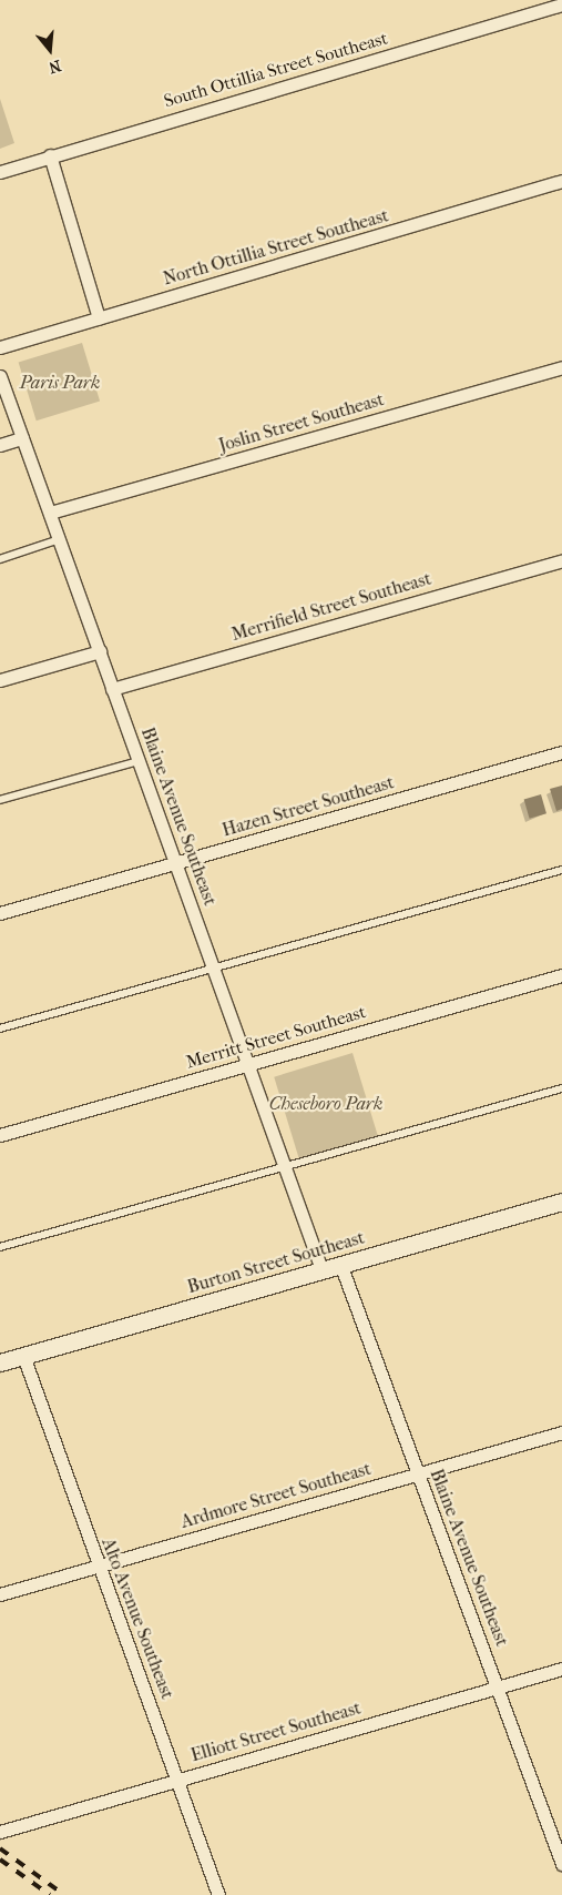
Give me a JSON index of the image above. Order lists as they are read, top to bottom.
{
  "streets": {
    "main road": ["Burton Street Southeast"],
    "street": [
      "South Ottillia Street Southeast",
      "North Ottillia Street Southeast",
      "Joslin Street Southeast",
      "Merrifield Street Southeast",
      "Hazen Street Southeast",
      "Blaine Avenue Southeast",
      "Merritt Street Southeast",
      "Ardmore Street Southeast",
      "Alto Avenue Southeast",
      "Elliott Street Southeast"
    ]
  },
  "crossings": [
    ["Joslin Street Southeast", "Blaine Avenue Southeast"],
    ["Merrifield Street Southeast", "Blaine Avenue Southeast"],
    ["Hazen Street Southeast", "Blaine Avenue Southeast"],
    ["Blaine Avenue Southeast", "Merritt Street Southeast"],
    ["Blaine Avenue Southeast", "Burton Street Southeast"],
    ["Blaine Avenue Southeast", "Ardmore Street Southeast"],
    ["Blaine Avenue Southeast", "Elliott Street Southeast"],
    ["Burton Street Southeast", "Alto Avenue Southeast"],
    ["Ardmore Street Southeast", "Alto Avenue Southeast"],
    ["Alto Avenue Southeast", "Elliott Street Southeast"]
  ],
  "parks": ["Paris Park", "Cheseboro Park"],
  "north": "bottom"
}
